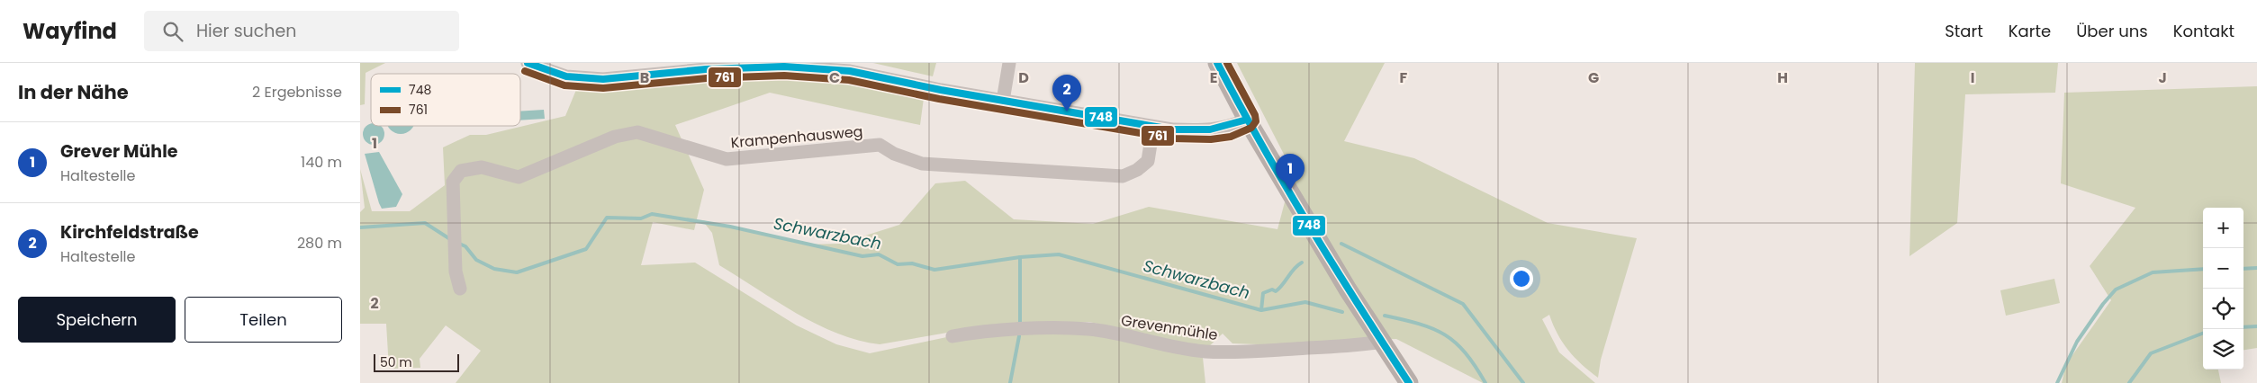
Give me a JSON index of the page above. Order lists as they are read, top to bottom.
{
  "streets": {
    "street": ["Krampenhausweg", "Grevenmühle"]
  },
  "water": ["Schwarzbach"],
  "lines": ["transit line 748", "transit line 761"],
  "legend": ["748", "761"],
  "scale_bar": "50 m",
  "page": {
    "header": "Wayfind",
    "search": "Hier suchen",
    "nav": [
      "Start",
      "Karte",
      "Über uns",
      "Kontakt"
    ],
    "heading": ["In der Nähe", "2 Ergebnisse"],
    "pins": ["2", "1"],
    "list": [
      {
        "mark": "1",
        "name": "Grever Mühle",
        "note": "Haltestelle",
        "value": "140 m"
      },
      {
        "mark": "2",
        "name": "Kirchfeldstraße",
        "note": "Haltestelle",
        "value": "280 m"
      }
    ],
    "map_buttons": ["+", "−"],
    "buttons": ["Speichern", "Teilen"],
    "scale": "50 m"
  },
  "grid": {
    "columns": [
      "B",
      "C",
      "D",
      "E",
      "F",
      "G",
      "H",
      "I",
      "J"
    ],
    "rows": ["1", "2"]
  }
}
